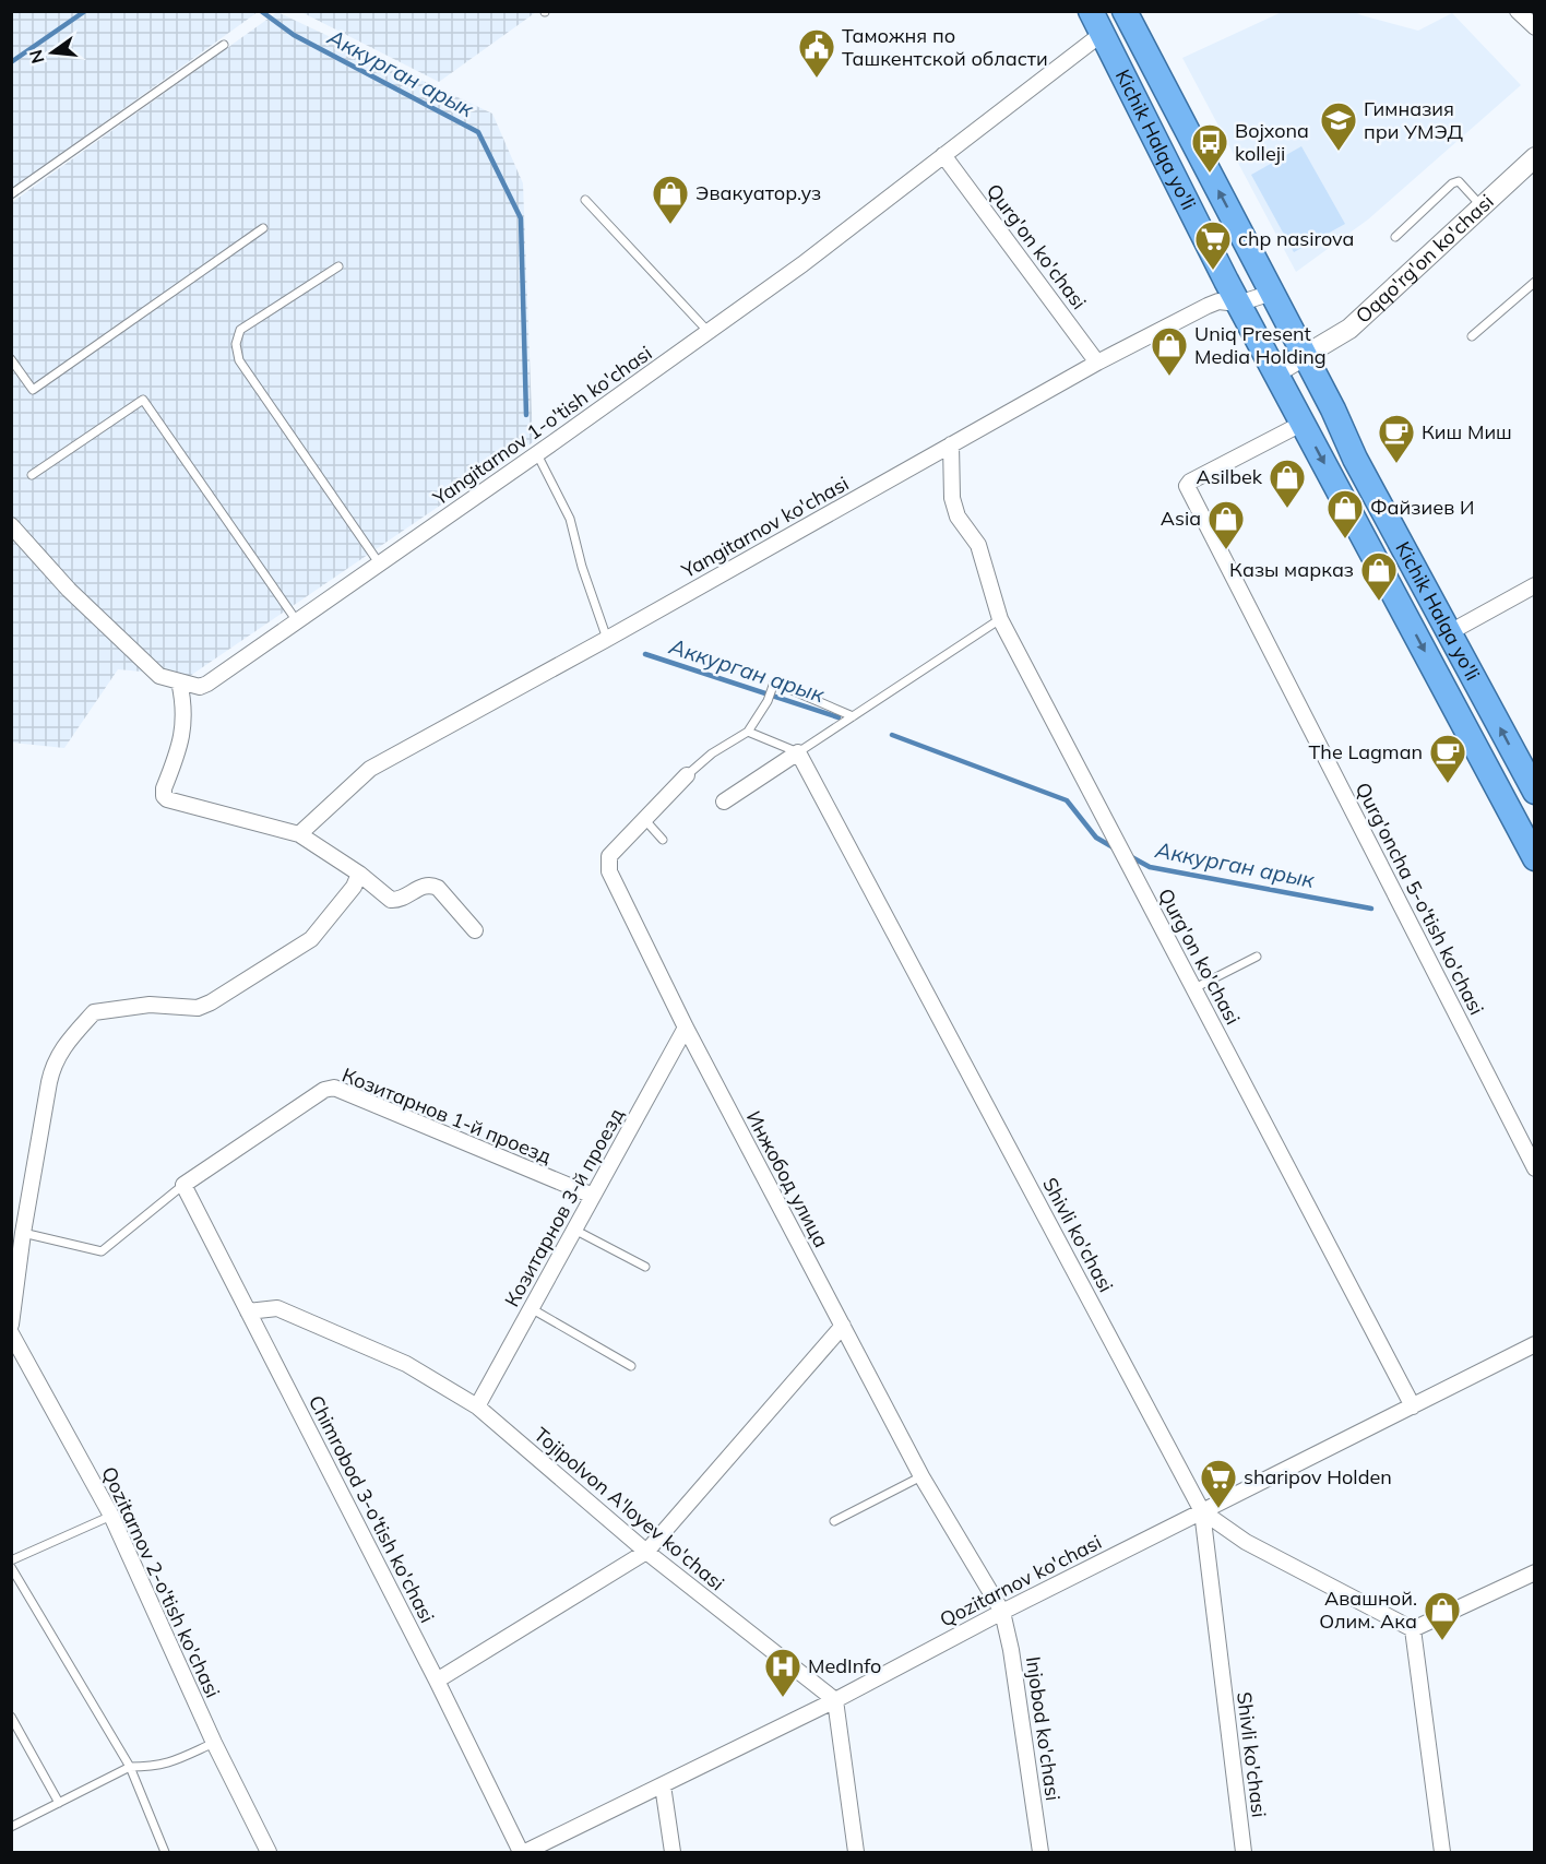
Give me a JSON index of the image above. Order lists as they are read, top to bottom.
{
  "streets": {
    "highway": ["Kichik Halqa yo'li"],
    "main road": ["Oqqo'rg'on ko'chasi"],
    "street": [
      "Qurg'on ko'chasi",
      "Yangitarnov 1-o'tish ko'chasi",
      "Yangitarnov ko'chasi",
      "Qurg'oncha 5-o'tish ko'chasi",
      "Козитарнов 1-й проезд",
      "Инжобод улица",
      "Козитарнов 3-й проезд",
      "Shivli ko'chasi",
      "Chimrobod 3-o'tish ko'chasi",
      "Tojipolvon A'loyev ko'chasi",
      "Qozitarnov ko'chasi",
      "Qozitarnov 2-o'tish ko'chasi",
      "Injobod ko'chasi"
    ]
  },
  "crossings": [
    ["Kichik Halqa yo'li", "Oqqo'rg'on ko'chasi"],
    ["Kichik Halqa yo'li", "Yangitarnov 1-o'tish ko'chasi"],
    ["Kichik Halqa yo'li", "Yangitarnov ko'chasi"],
    ["Kichik Halqa yo'li", "Qurg'oncha 5-o'tish ko'chasi"],
    ["Qurg'on ko'chasi", "Yangitarnov 1-o'tish ko'chasi"],
    ["Qurg'on ko'chasi", "Yangitarnov ko'chasi"],
    ["Qurg'on ko'chasi", "Qozitarnov ko'chasi"],
    ["Козитарнов 1-й проезд", "Козитарнов 3-й проезд"],
    ["Козитарнов 1-й проезд", "Chimrobod 3-o'tish ko'chasi"],
    ["Инжобод улица", "Козитарнов 3-й проезд"],
    ["Инжобод улица", "Qozitarnov ko'chasi"],
    ["Инжобод улица", "Injobod ko'chasi"],
    ["Козитарнов 3-й проезд", "Tojipolvon A'loyev ko'chasi"],
    ["Shivli ko'chasi", "Qozitarnov ko'chasi"],
    ["Chimrobod 3-o'tish ko'chasi", "Tojipolvon A'loyev ko'chasi"],
    ["Chimrobod 3-o'tish ko'chasi", "Qozitarnov ko'chasi"],
    ["Tojipolvon A'loyev ko'chasi", "Qozitarnov ko'chasi"],
    ["Qozitarnov ko'chasi", "Injobod ko'chasi"]
  ],
  "water": ["Аккурган арык"],
  "places": {
    "public building": ["Таможня по Ташкентской области"],
    "school or university": ["Гимназия при УМЭД"],
    "bus stop": ["Bojxona kolleji"],
    "shop": [
      "Эвакуатор.уз",
      "Uniq Present Media Holding",
      "Asilbek",
      "Файзиев И",
      "Asia",
      "Казы марказ",
      "Авашной. Олим. Ака"
    ],
    "supermarket": ["chp nasirova", "sharipov Holden"],
    "cafe": ["Киш Миш", "The Lagman"],
    "hospital": ["MedInfo"]
  },
  "north": "left"
}
